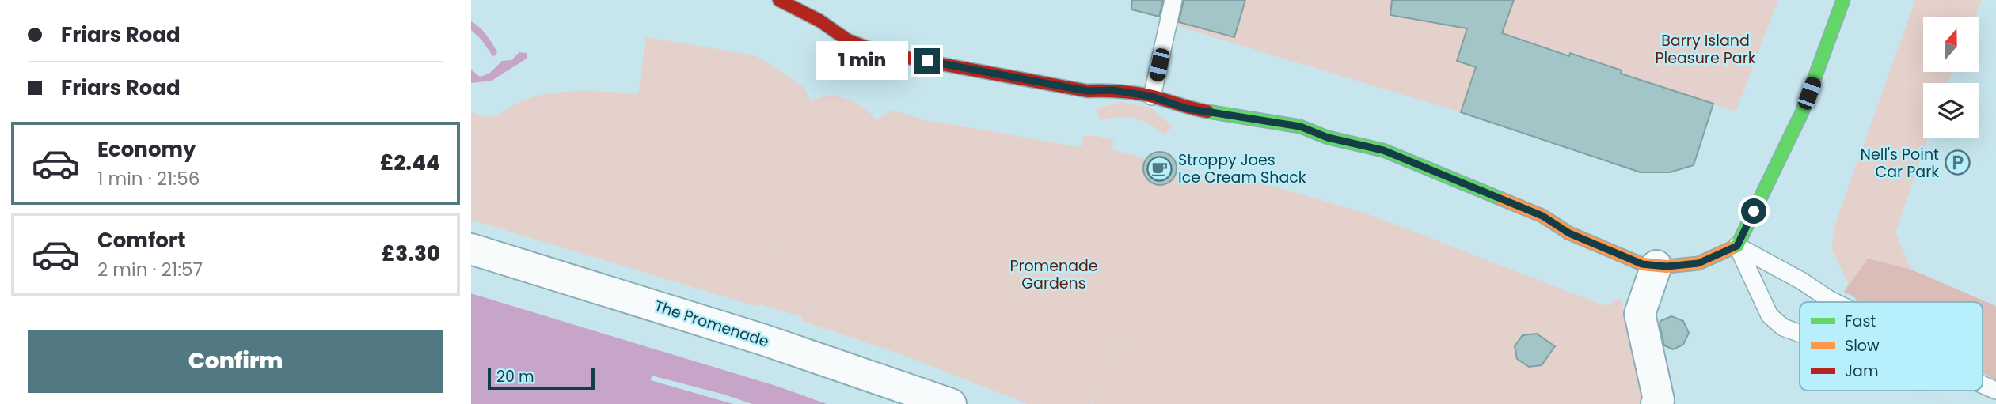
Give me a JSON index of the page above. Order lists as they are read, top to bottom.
{
  "streets": {
    "street": ["The Promenade"]
  },
  "parks": ["Barry Island Pleasure Park", "Promenade Gardens"],
  "places": {
    "parking": ["Nell's Point Car Park"],
    "cafe": ["Stroppy Joes Ice Cream Shack"]
  },
  "legend": ["Fast", "Slow", "Jam"],
  "scale_bar": "20 m",
  "north": "top",
  "page": {
    "banner": ["Friars Road", "Friars Road"],
    "bubble": "1 min",
    "list": [
      {
        "name": "Economy",
        "note": "1 min · 21:56",
        "value": "£2.44"
      },
      {
        "name": "Comfort",
        "note": "2 min · 21:57",
        "value": "£3.30"
      }
    ],
    "buttons": "Confirm",
    "scale": "20 m"
  }
}
